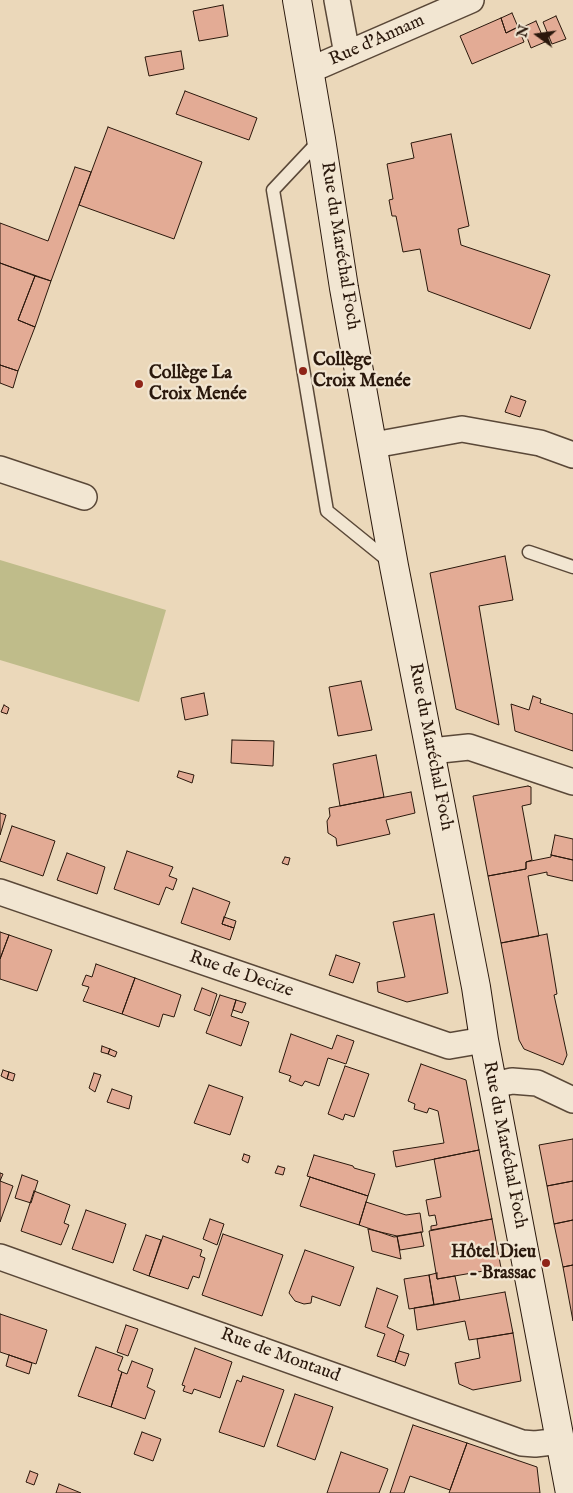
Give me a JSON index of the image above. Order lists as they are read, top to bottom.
{
  "streets": {
    "main road": ["Rue du Maréchal Foch"],
    "street": ["Rue d'Annam", "Rue de Decize", "Rue de Montaud"]
  },
  "crossings": [
    ["Rue d'Annam", "Rue du Maréchal Foch"],
    ["Rue du Maréchal Foch", "Rue de Decize"],
    ["Rue du Maréchal Foch", "Rue de Montaud"]
  ],
  "places": ["Collège Croix Menée", "Collège La Croix Menée", "Hôtel Dieu - Brassac"],
  "north": "left"
}
